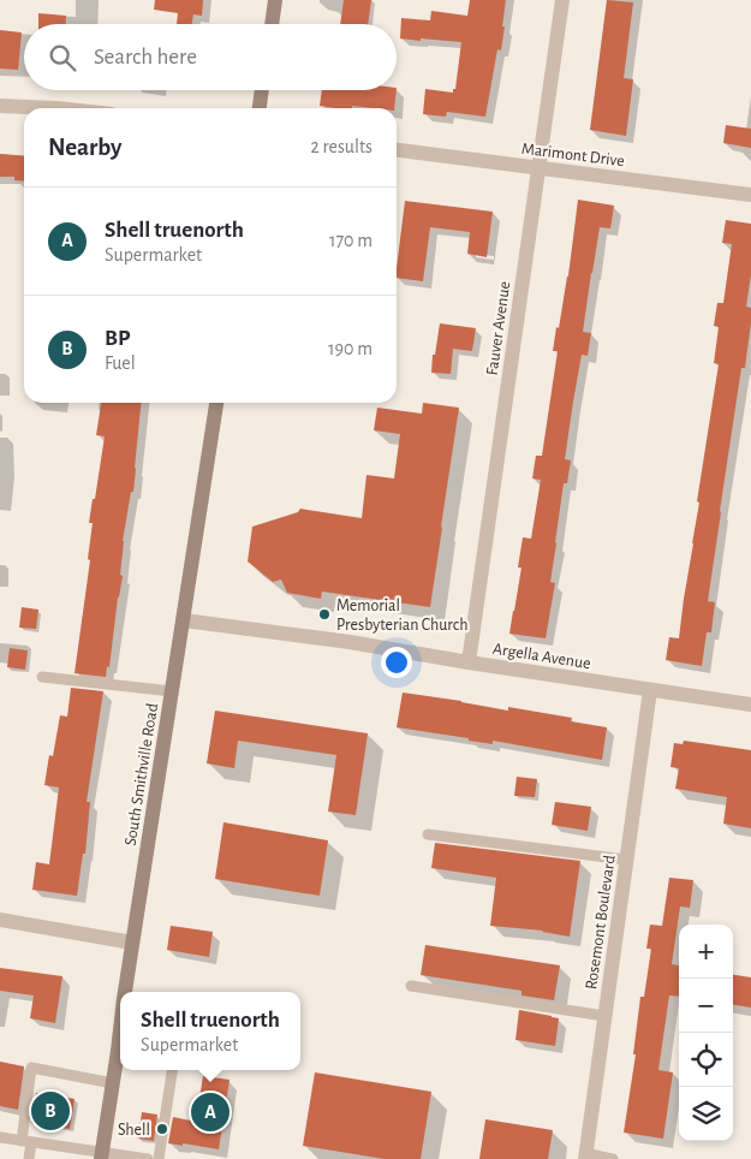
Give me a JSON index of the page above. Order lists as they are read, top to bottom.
{
  "streets": {
    "main road": ["South Smithville Road"],
    "street": [
      "Marimont Drive",
      "Fauver Avenue",
      "Argella Avenue",
      "Rosemont Boulevard"
    ]
  },
  "crossings": [
    ["Marimont Drive", "Fauver Avenue"],
    ["Fauver Avenue", "Argella Avenue"],
    ["Argella Avenue", "South Smithville Road"],
    ["Argella Avenue", "Rosemont Boulevard"]
  ],
  "places": ["Memorial Presbyterian Church", "Shell"],
  "page": {
    "search": "Search here",
    "heading": ["Nearby", "2 results"],
    "list": [
      {
        "mark": "A",
        "name": "Shell truenorth",
        "note": "Supermarket",
        "value": "170 m"
      },
      {
        "mark": "B",
        "name": "BP",
        "note": "Fuel",
        "value": "190 m"
      }
    ],
    "map_buttons": ["+", "−"],
    "popup": ["Shell truenorth", "Supermarket"],
    "pins": ["B", "A"]
  }
}
